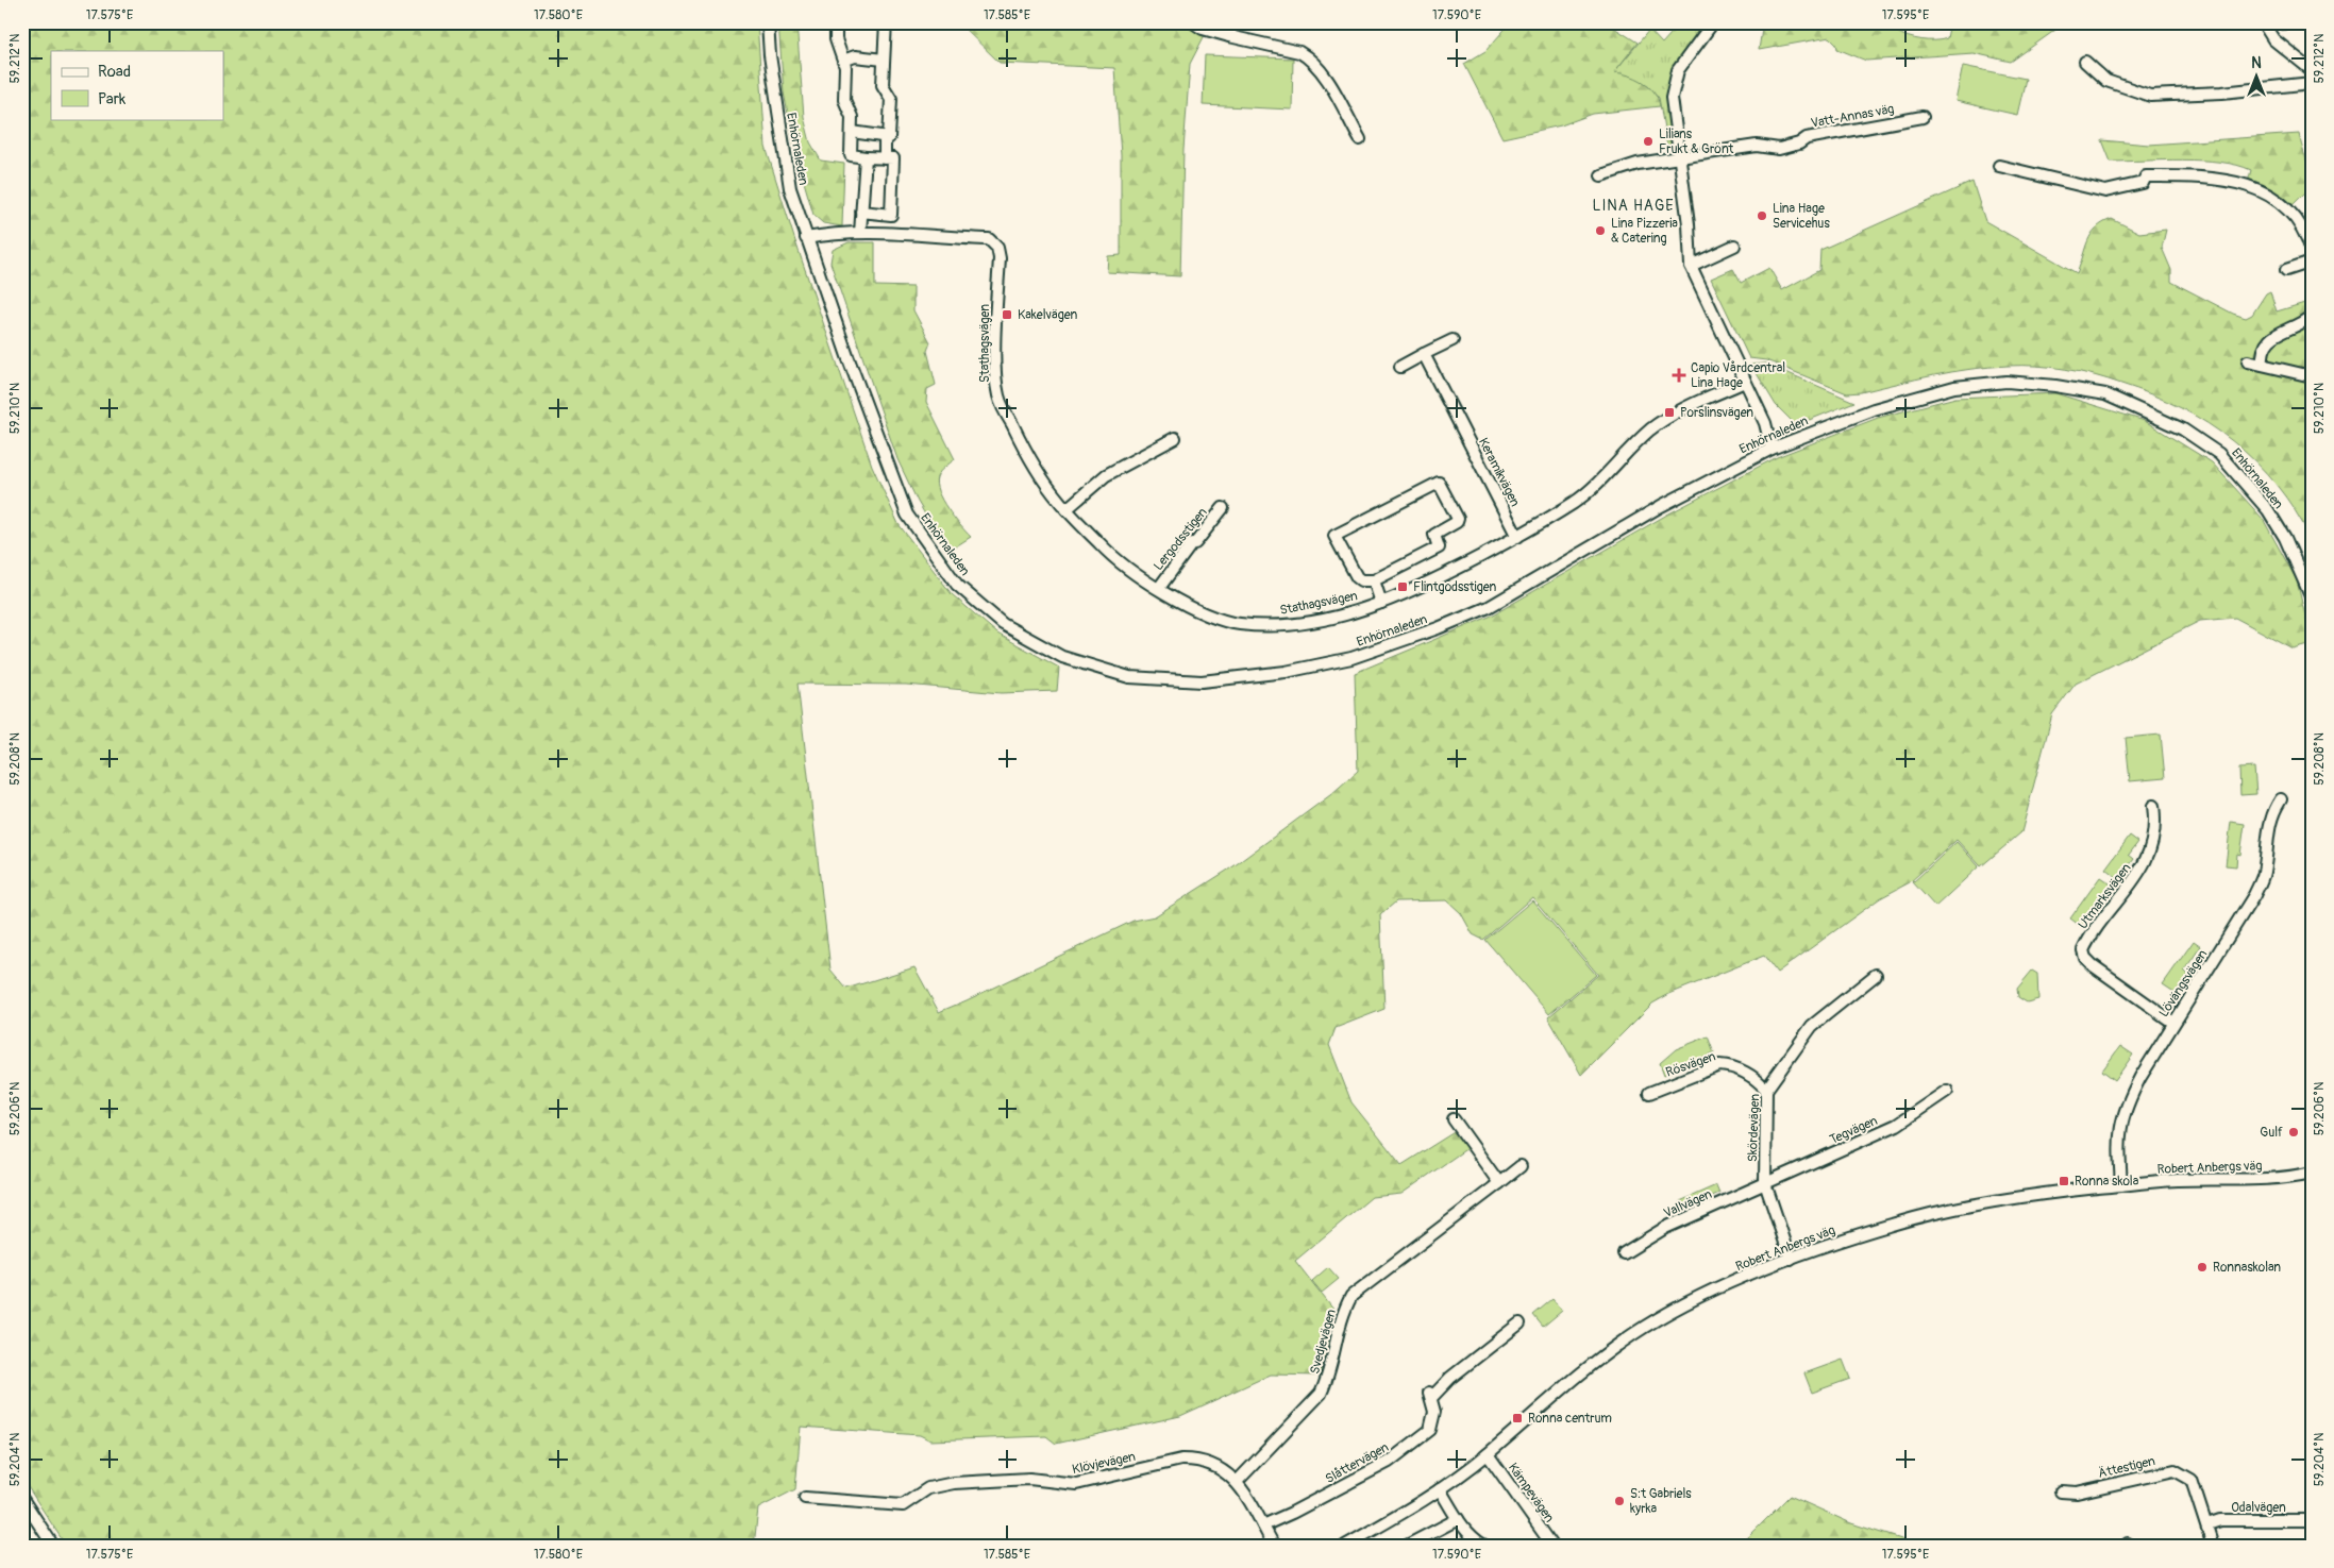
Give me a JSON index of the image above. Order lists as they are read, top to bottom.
{
  "streets": {
    "street": [
      "Vatt-Annas väg",
      "Enhörnaleden",
      "Stathagsvägen",
      "Keramikvägen",
      "Lergodsstigen",
      "Utmarksvägen",
      "Lövängsvägen",
      "Rösvägen",
      "Skördevägen",
      "Tegvägen",
      "Robert Anbergs väg",
      "Vallvägen",
      "Svedjevägen",
      "Klövjevägen",
      "Slåttervägen",
      "Ättestigen",
      "Kämpevägen",
      "Odalvägen"
    ]
  },
  "crossings": [
    ["Stathagsvägen", "Keramikvägen"],
    ["Stathagsvägen", "Lergodsstigen"],
    ["Utmarksvägen", "Lövängsvägen"],
    ["Lövängsvägen", "Robert Anbergs väg"],
    ["Rösvägen", "Skördevägen"],
    ["Skördevägen", "Tegvägen"],
    ["Skördevägen", "Robert Anbergs väg"],
    ["Skördevägen", "Vallvägen"],
    ["Tegvägen", "Vallvägen"],
    ["Robert Anbergs väg", "Kämpevägen"],
    ["Svedjevägen", "Klövjevägen"],
    ["Klövjevägen", "Slåttervägen"],
    ["Ättestigen", "Odalvägen"]
  ],
  "districts": ["LINA HAGE"],
  "places": {
    "other": [
      "Lilians Frukt & Grönt",
      "Lina Hage Servicehus",
      "Lina Pizzeria & Catering",
      "Gulf",
      "Ronnaskolan",
      "S:t Gabriels kyrka"
    ],
    "transit": [
      "Kakelvägen",
      "Porslinsvägen",
      "Flintgodsstigen",
      "Ronna skola",
      "Ronna centrum"
    ],
    "health": ["Capio Vårdcentral Lina Hage"]
  },
  "legend": ["Road", "Park"],
  "north": "top",
  "coordinates": [
    "17.575°E",
    "17.580°E",
    "17.585°E",
    "17.590°E",
    "17.595°E",
    "59.212°N",
    "59.210°N",
    "59.208°N",
    "59.206°N",
    "59.204°N"
  ]
}
